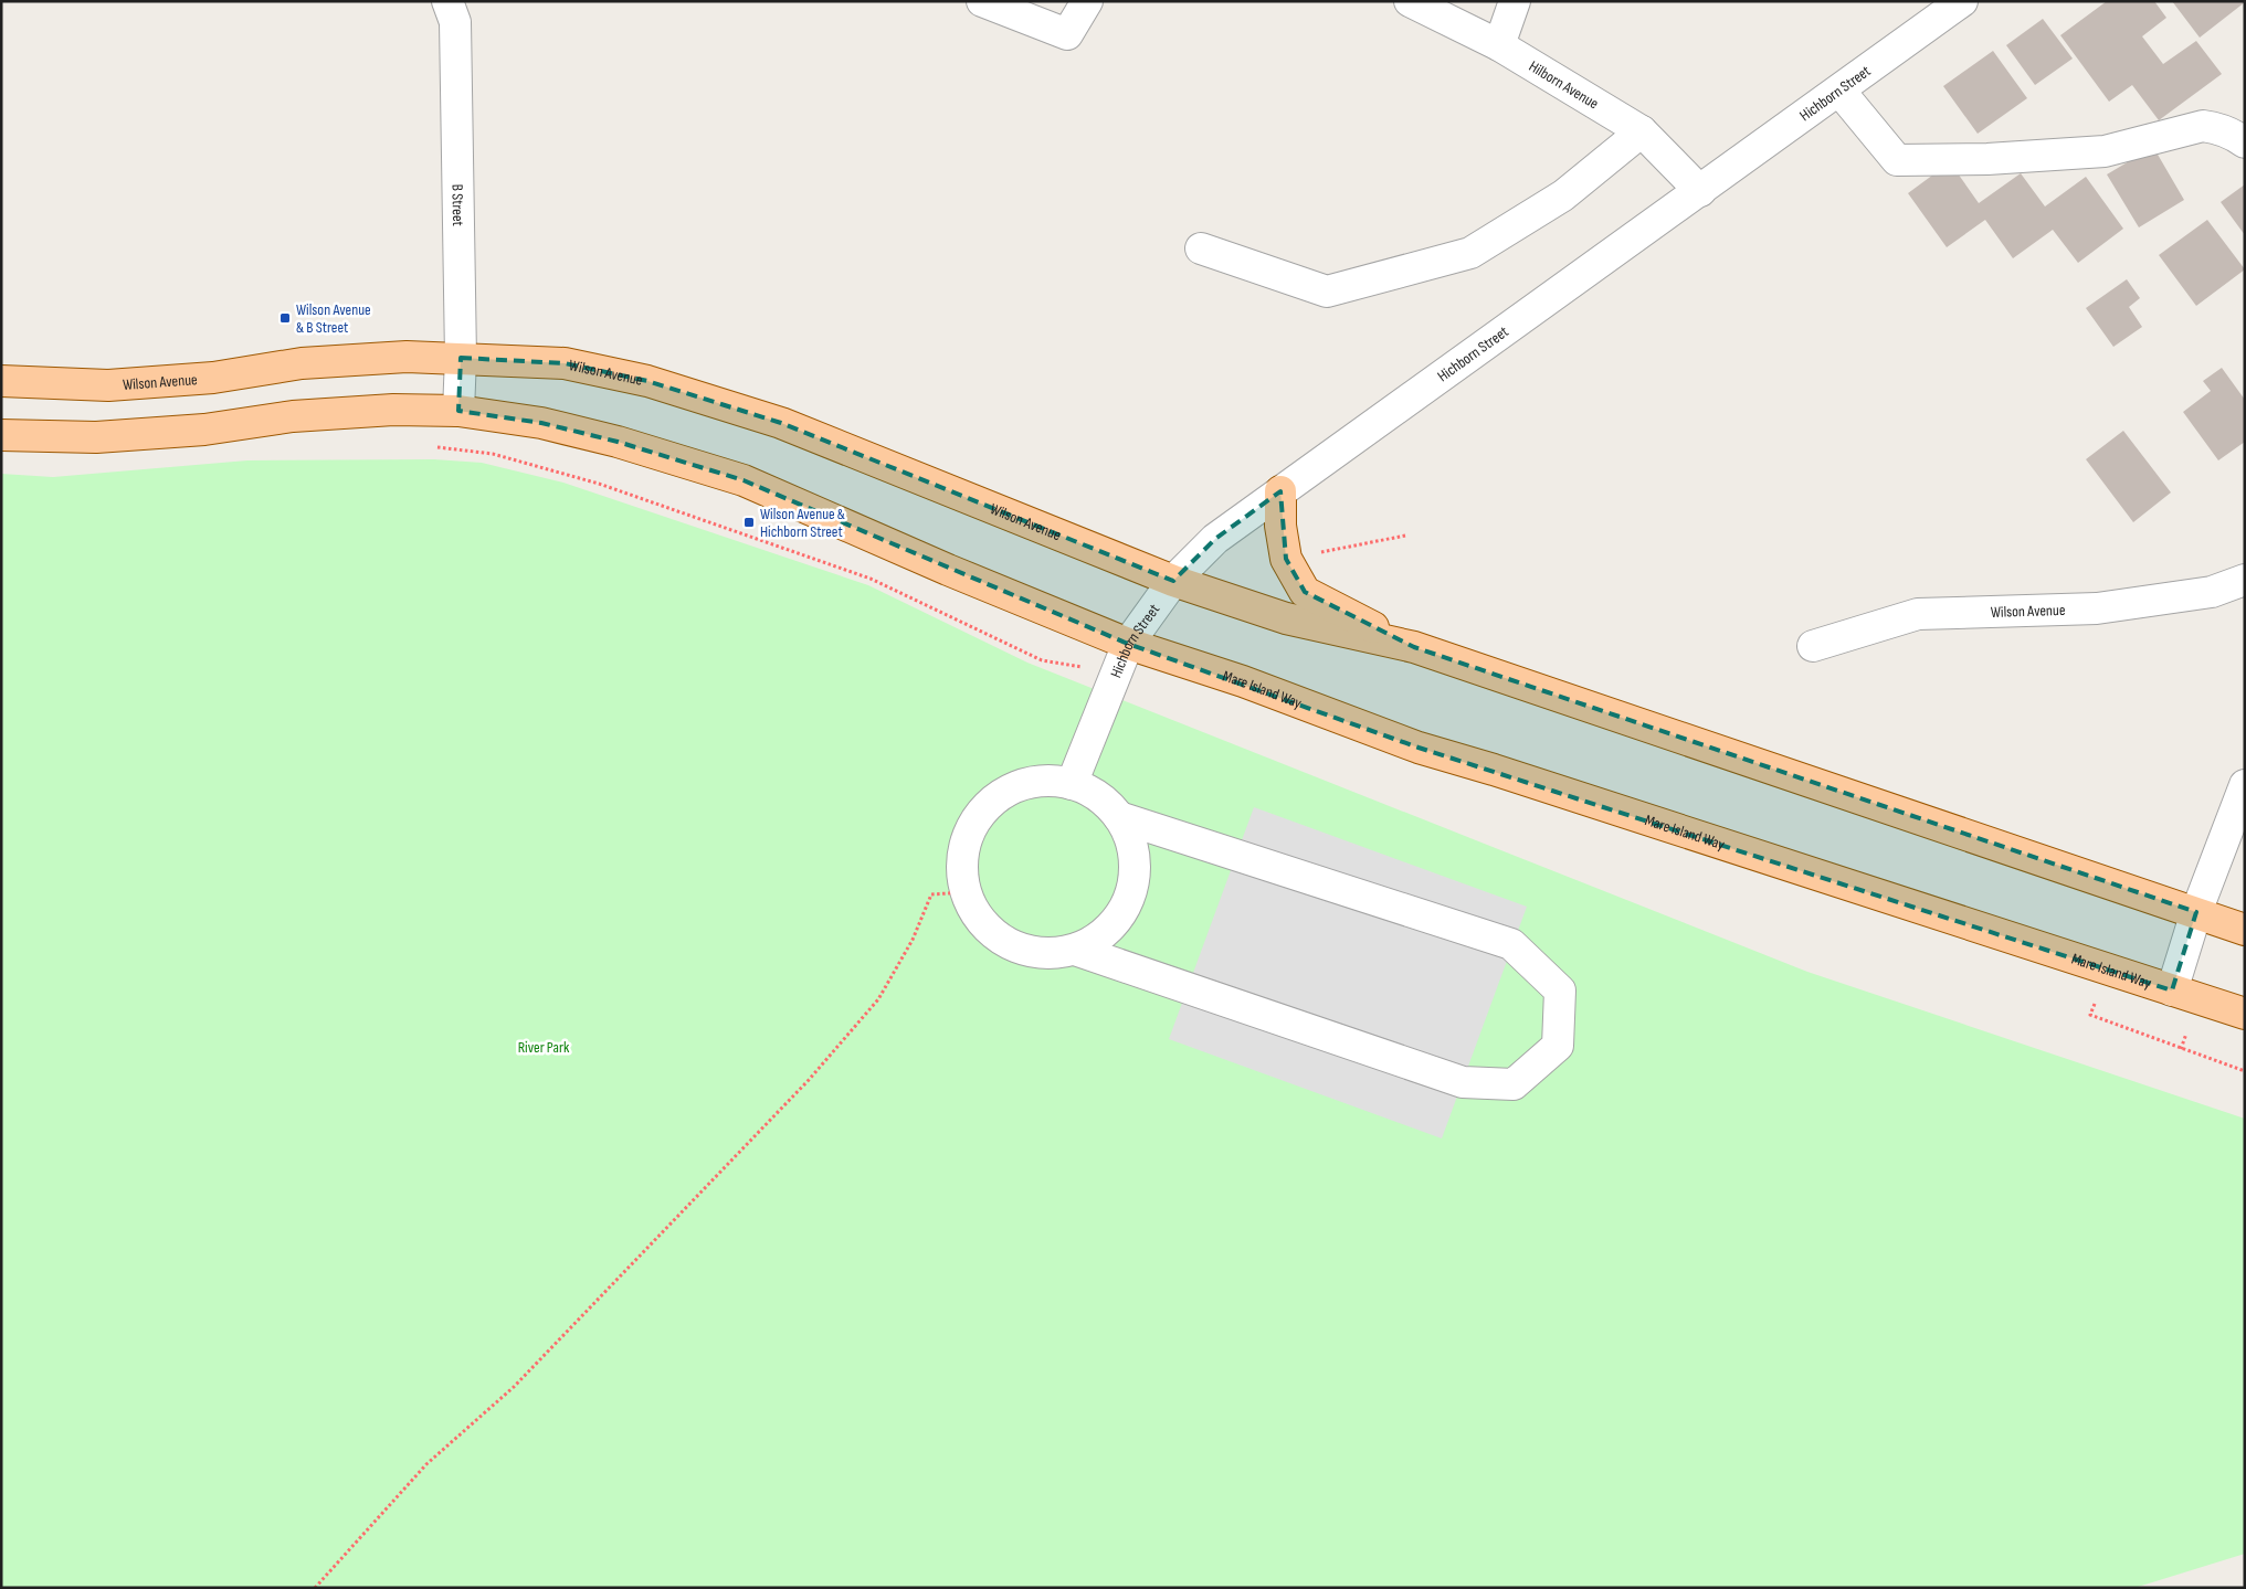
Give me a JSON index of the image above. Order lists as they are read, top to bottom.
{
  "streets": {
    "main road": ["Wilson Avenue", "Mare Island Way"],
    "street": ["Hilborn Avenue", "Hichborn Street", "B Street"]
  },
  "crossings": [
    ["Hilborn Avenue", "Hichborn Street"],
    ["Hichborn Street", "Wilson Avenue"],
    ["Hichborn Street", "Mare Island Way"],
    ["B Street", "Wilson Avenue"]
  ],
  "parks": ["River Park"],
  "places": {
    "transit": ["Wilson Avenue & B Street", "Wilson Avenue & Hichborn Street"]
  }
}
